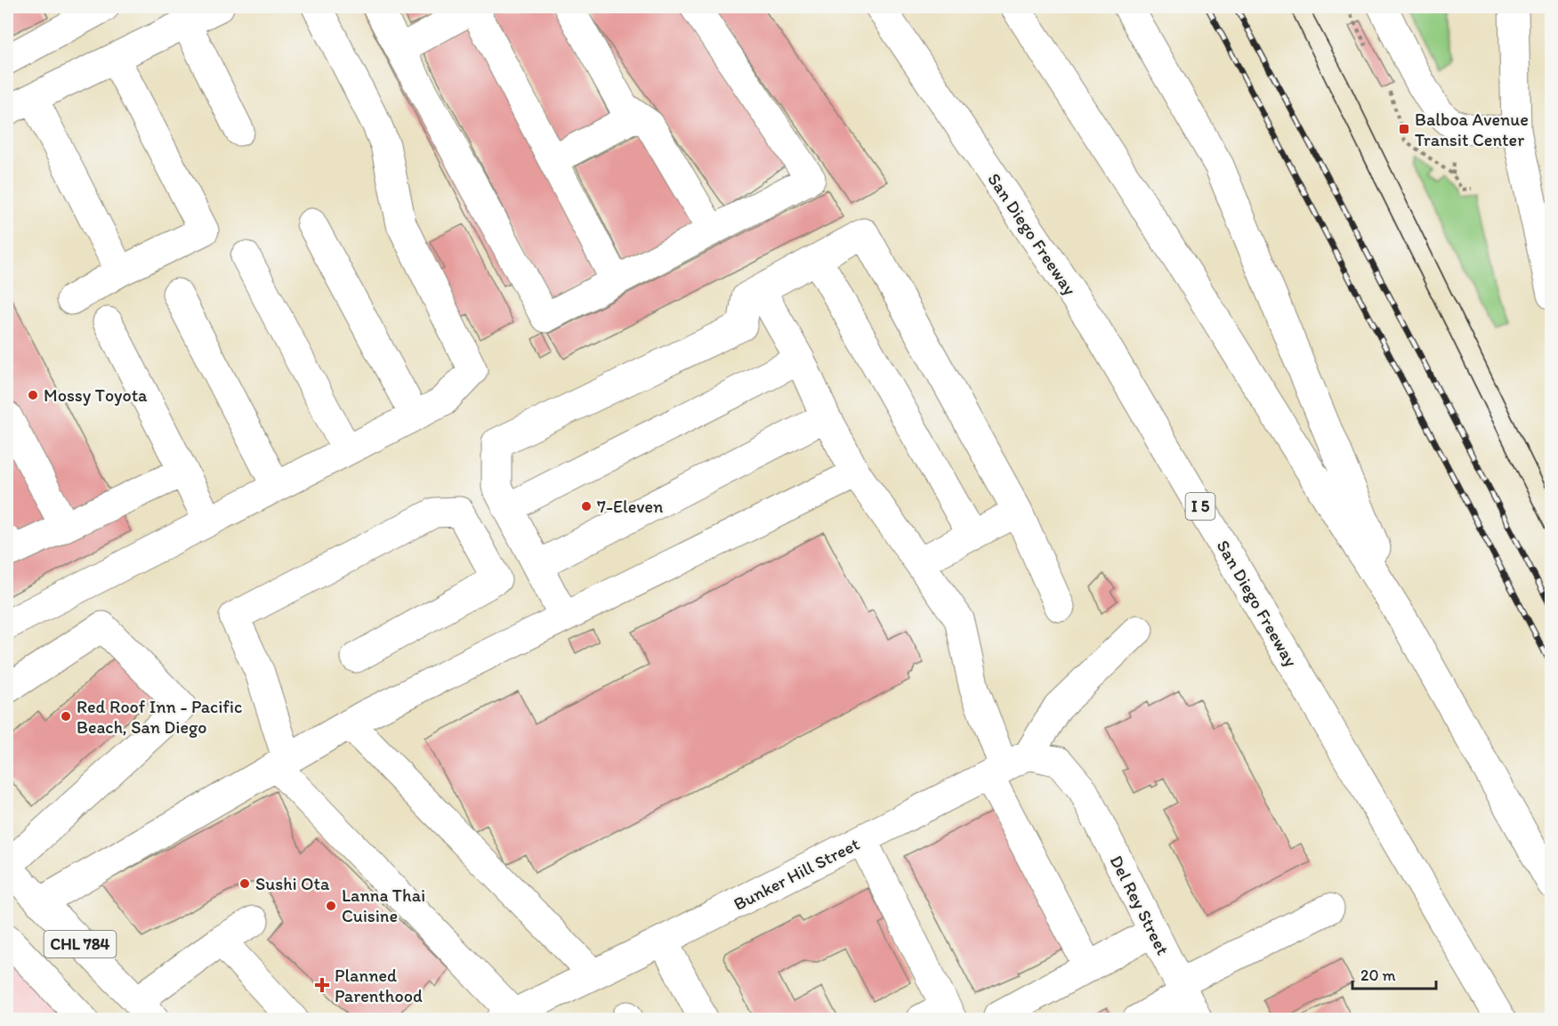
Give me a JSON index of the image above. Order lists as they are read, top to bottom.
{
  "streets": {
    "main road": [
      "San Diego Freeway",
      "I 5",
      "Bunker Hill Street",
      "Del Rey Street",
      "CHL 784"
    ]
  },
  "crossings": [
    ["Bunker Hill Street", "Del Rey Street"]
  ],
  "places": {
    "transit": ["Balboa Avenue Transit Center"],
    "other": [
      "Mossy Toyota",
      "7-Eleven",
      "Red Roof Inn - Pacific Beach, San Diego",
      "Sushi Ota",
      "Lanna Thai Cuisine"
    ],
    "health": ["Planned Parenthood"]
  },
  "scale_bar": "20 m"
}
